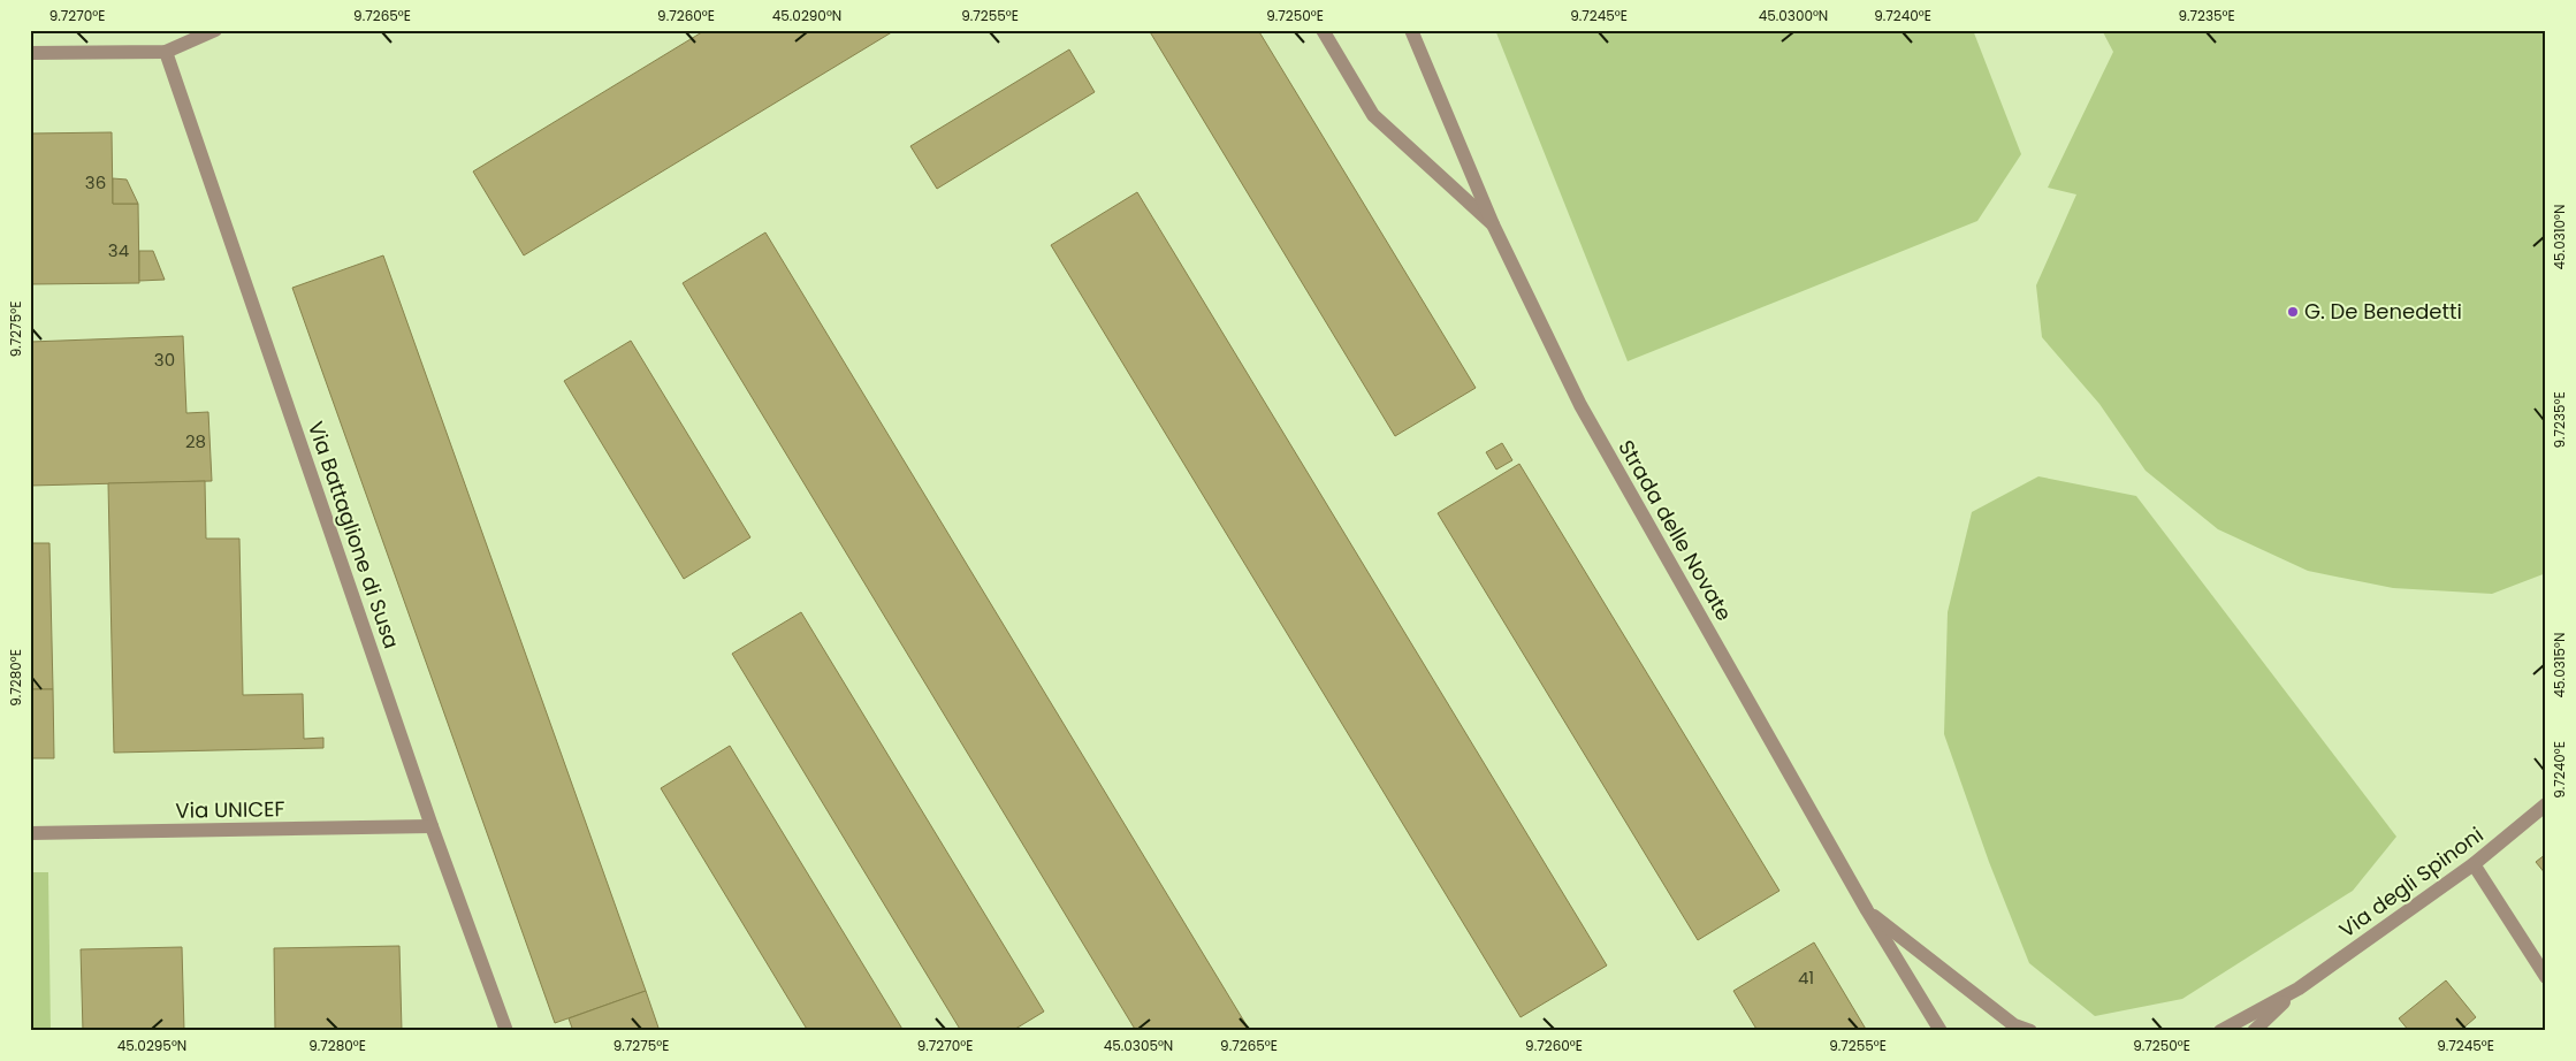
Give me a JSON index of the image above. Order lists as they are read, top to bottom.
{
  "streets": {
    "street": [
      "Strada delle Novate",
      "Via Battaglione di Susa",
      "Via UNICEF",
      "Via degli Spinoni"
    ]
  },
  "crossings": [
    ["Via Battaglione di Susa", "Via UNICEF"]
  ],
  "places": ["G. De Benedetti"],
  "house_numbers": [
    "36",
    "34",
    "30",
    "28",
    "41"
  ],
  "coordinates": [
    "9.7270°E",
    "9.7265°E",
    "9.7260°E",
    "45.0290°N",
    "9.7255°E",
    "9.7250°E",
    "9.7245°E",
    "45.0300°N",
    "9.7240°E",
    "9.7235°E",
    "45.0310°N",
    "9.7275°E",
    "45.0315°N",
    "9.7280°E",
    "45.0295°N",
    "45.0305°N"
  ]
}
